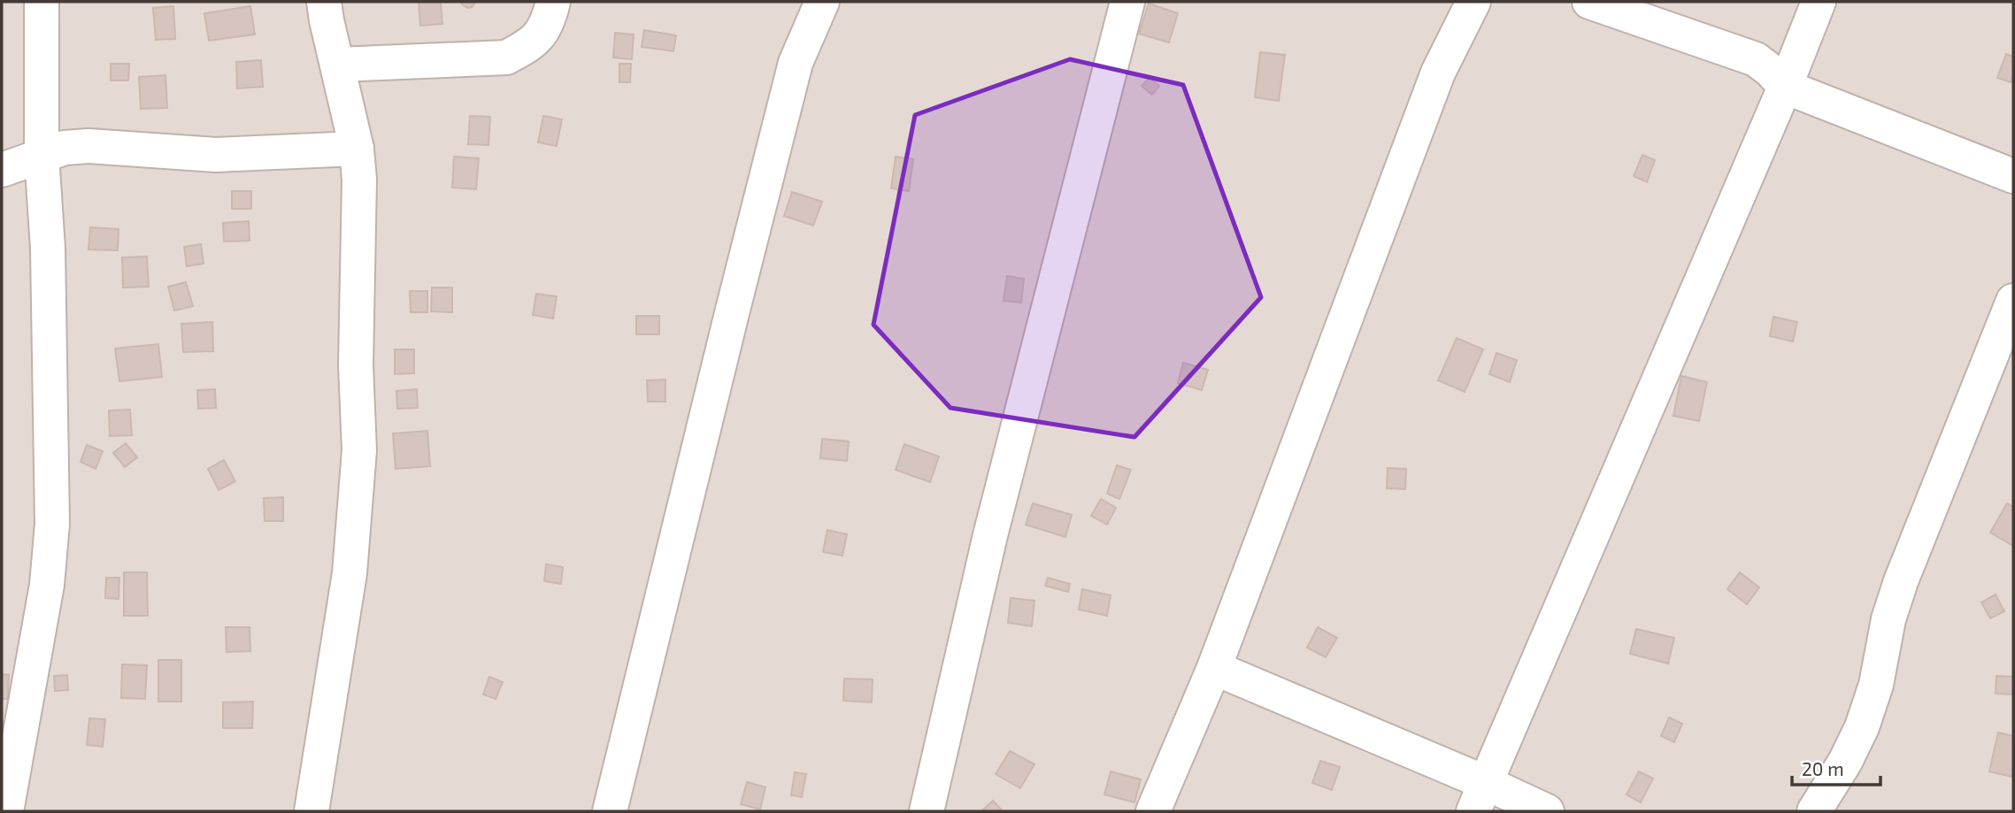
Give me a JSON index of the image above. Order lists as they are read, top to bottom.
{
  "scale_bar": "20 m"
}
